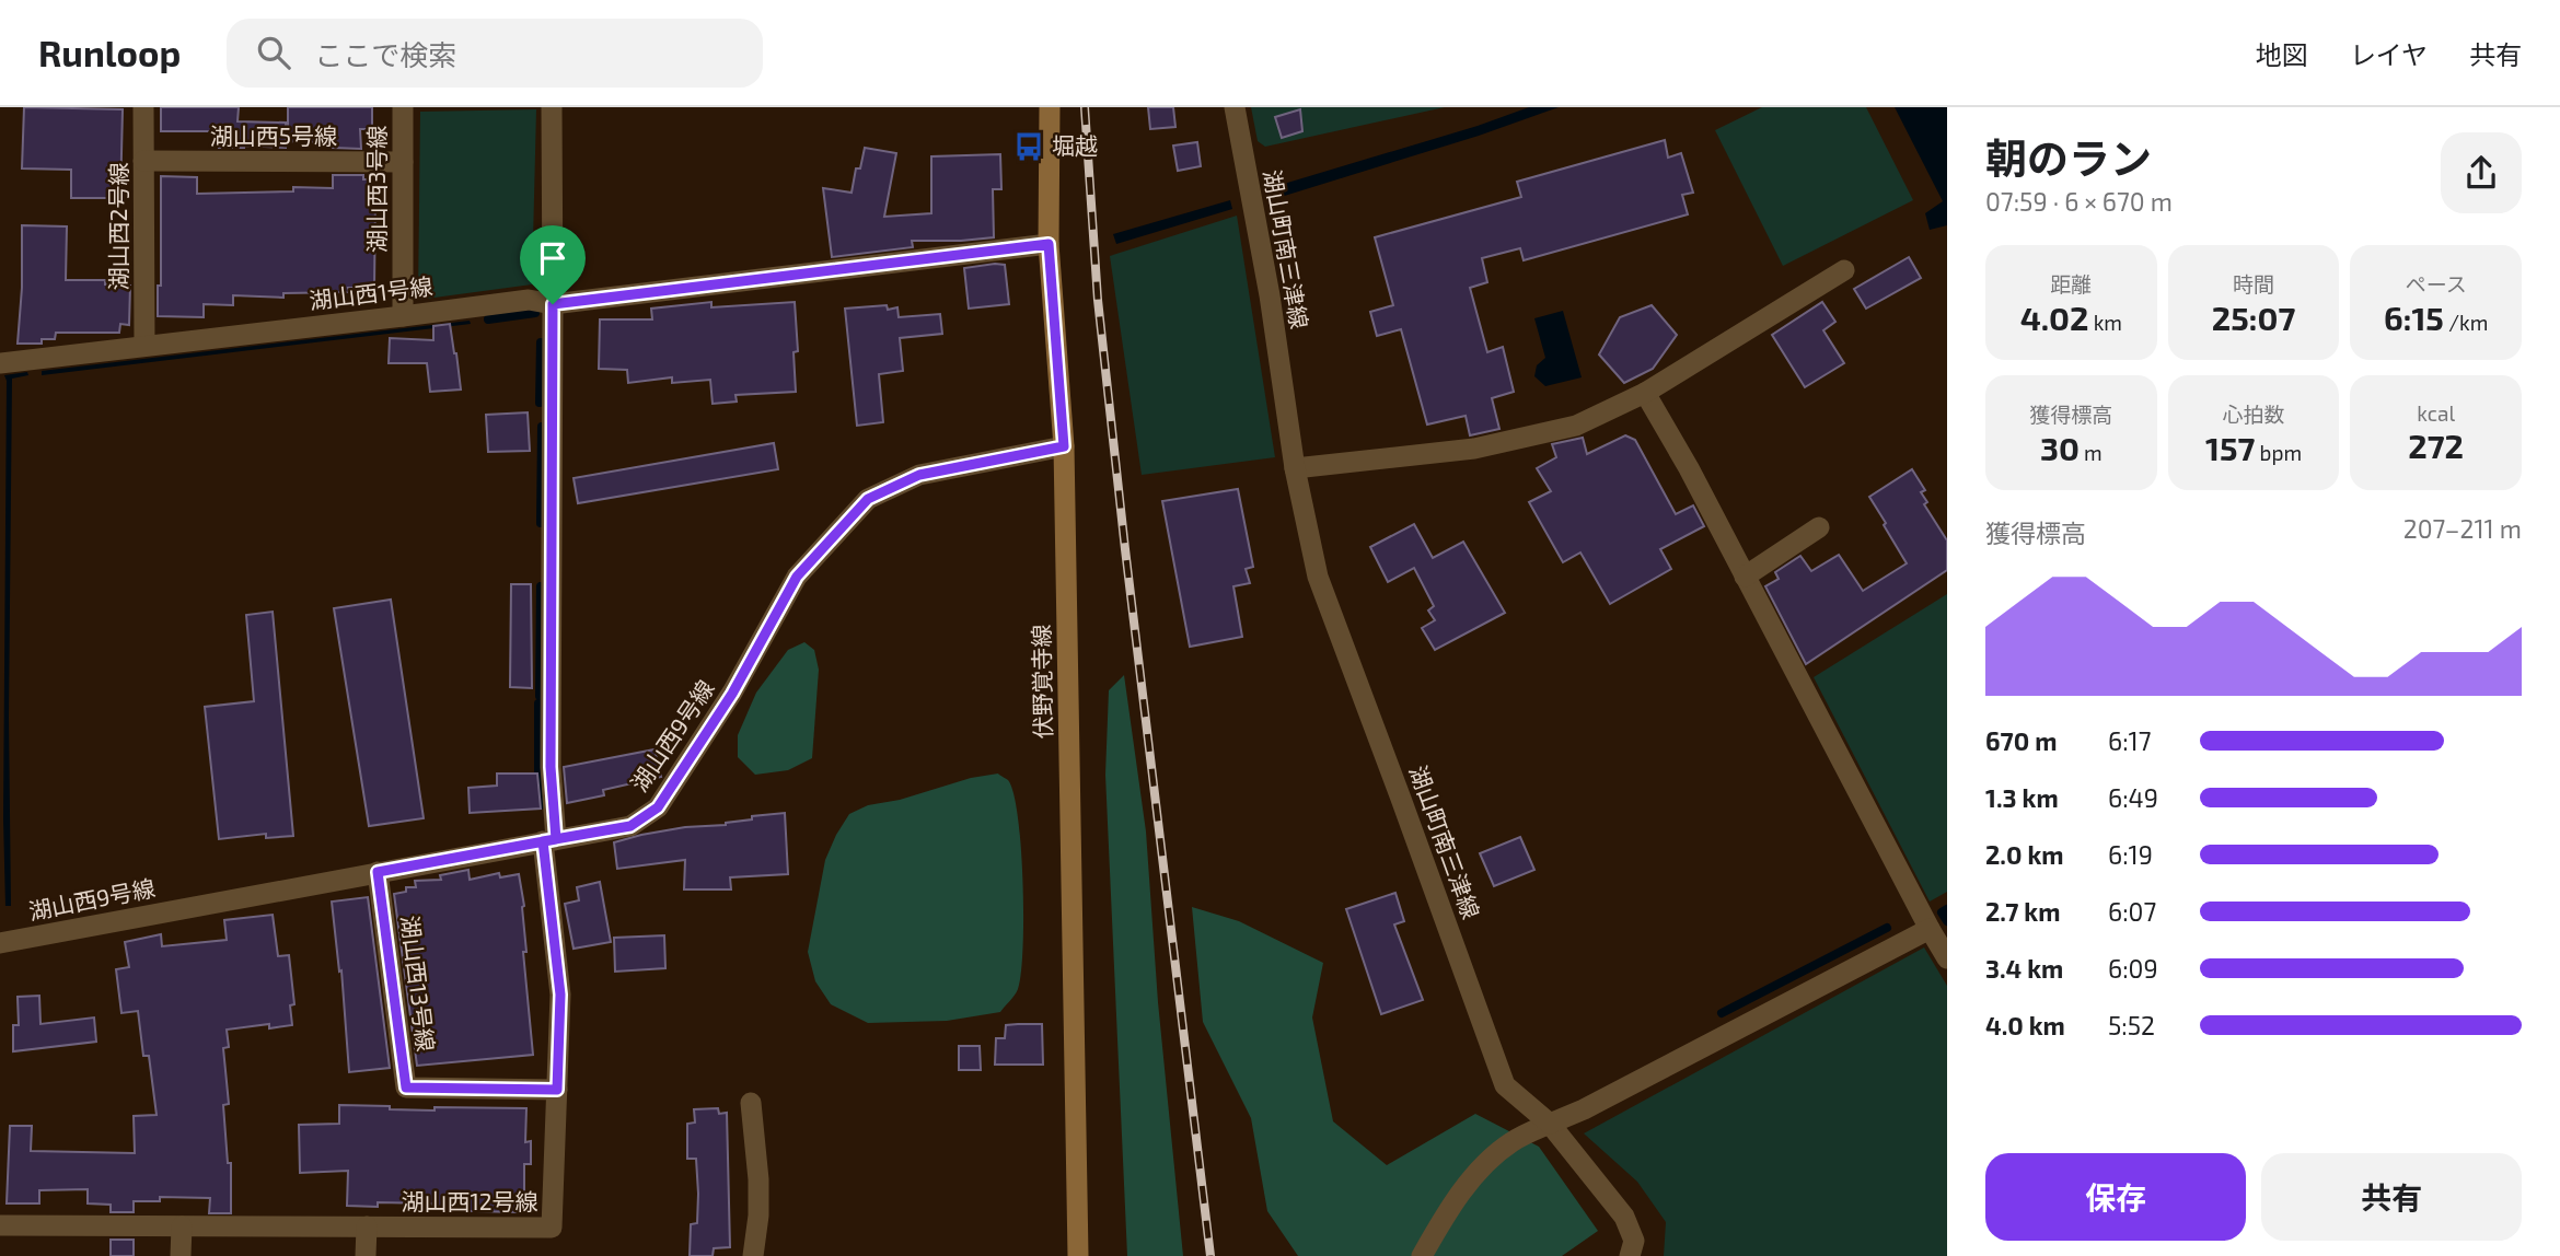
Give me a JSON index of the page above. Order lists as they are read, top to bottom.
{
  "streets": {
    "main road": ["伏野覚寺線"],
    "street": [
      "湖山西5号線",
      "湖山西3号線",
      "湖山西2号線",
      "湖山町南三津線",
      "湖山西1号線",
      "湖山西9号線",
      "湖山西13号線",
      "湖山西12号線"
    ]
  },
  "crossings": [
    ["湖山西5号線", "湖山西3号線"],
    ["湖山西5号線", "湖山西2号線"],
    ["湖山西3号線", "湖山西1号線"],
    ["湖山西2号線", "湖山西1号線"],
    ["湖山西1号線", "伏野覚寺線"],
    ["湖山西1号線", "湖山西12号線"],
    ["伏野覚寺線", "湖山西9号線"],
    ["湖山西9号線", "湖山西13号線"],
    ["湖山西9号線", "湖山西12号線"],
    ["湖山西13号線", "湖山西12号線"]
  ],
  "places": {
    "bus stop": ["堀越"]
  },
  "page": {
    "header": "Runloop",
    "search": "ここで検索",
    "nav": ["地図", "レイヤ", "共有"],
    "heading": ["朝のラン", "07:59 · 6 × 670 m"],
    "stats": [
      ["距離", "4.02 km"],
      ["時間", "25:07"],
      ["ペース", "6:15 /km"],
      ["獲得標高", "30 m"],
      ["心拍数", "157 bpm"],
      ["kcal", "272"]
    ],
    "chart": ["獲得標高", "207–211 m"],
    "list": [
      {
        "name": "670 m",
        "note": "6:17"
      },
      {
        "name": "1.3 km",
        "note": "6:49"
      },
      {
        "name": "2.0 km",
        "note": "6:19"
      },
      {
        "name": "2.7 km",
        "note": "6:07"
      },
      {
        "name": "3.4 km",
        "note": "6:09"
      },
      {
        "name": "4.0 km",
        "note": "5:52"
      }
    ],
    "buttons": ["保存", "共有"]
  }
}
